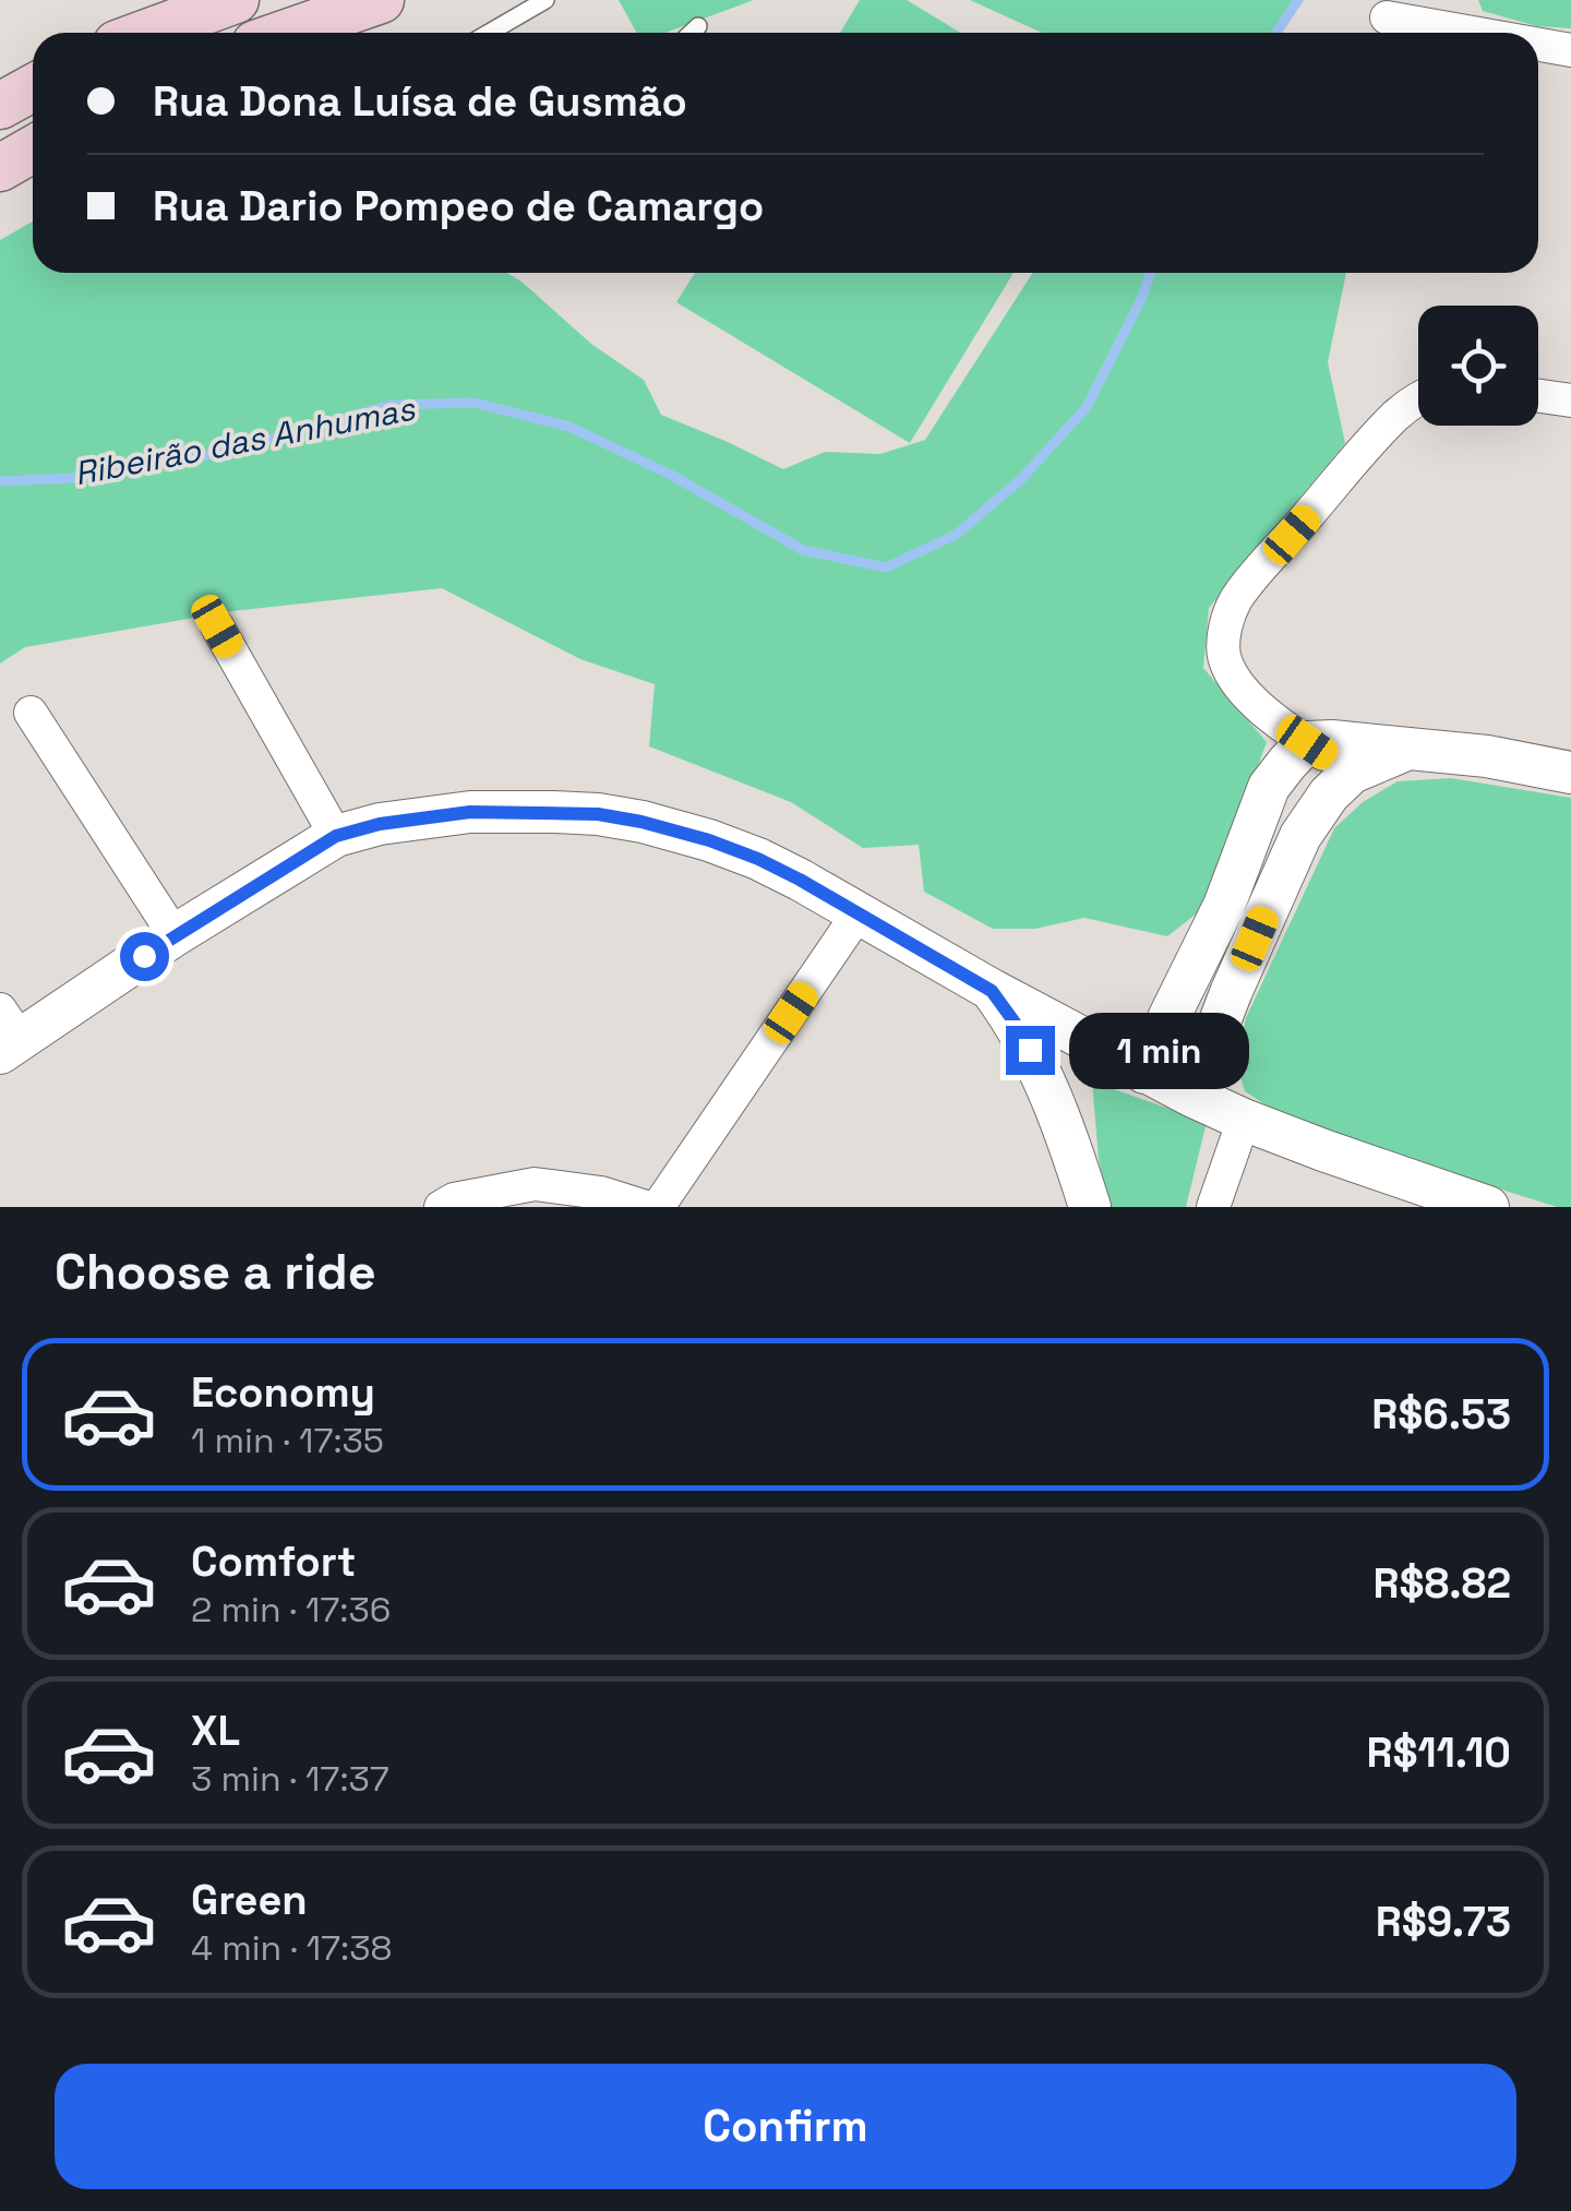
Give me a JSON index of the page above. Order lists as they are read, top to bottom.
{
  "water": ["Ribeirão das Anhumas"],
  "page": {
    "banner": ["Rua Dona Luísa de Gusmão", "Rua Dario Pompeo de Camargo"],
    "bubble": "1 min",
    "heading": "Choose a ride",
    "list": [
      {
        "name": "Economy",
        "note": "1 min · 17:35",
        "value": "R$6.53"
      },
      {
        "name": "Comfort",
        "note": "2 min · 17:36",
        "value": "R$8.82"
      },
      {
        "name": "XL",
        "note": "3 min · 17:37",
        "value": "R$11.10"
      },
      {
        "name": "Green",
        "note": "4 min · 17:38",
        "value": "R$9.73"
      }
    ],
    "buttons": "Confirm"
  }
}
